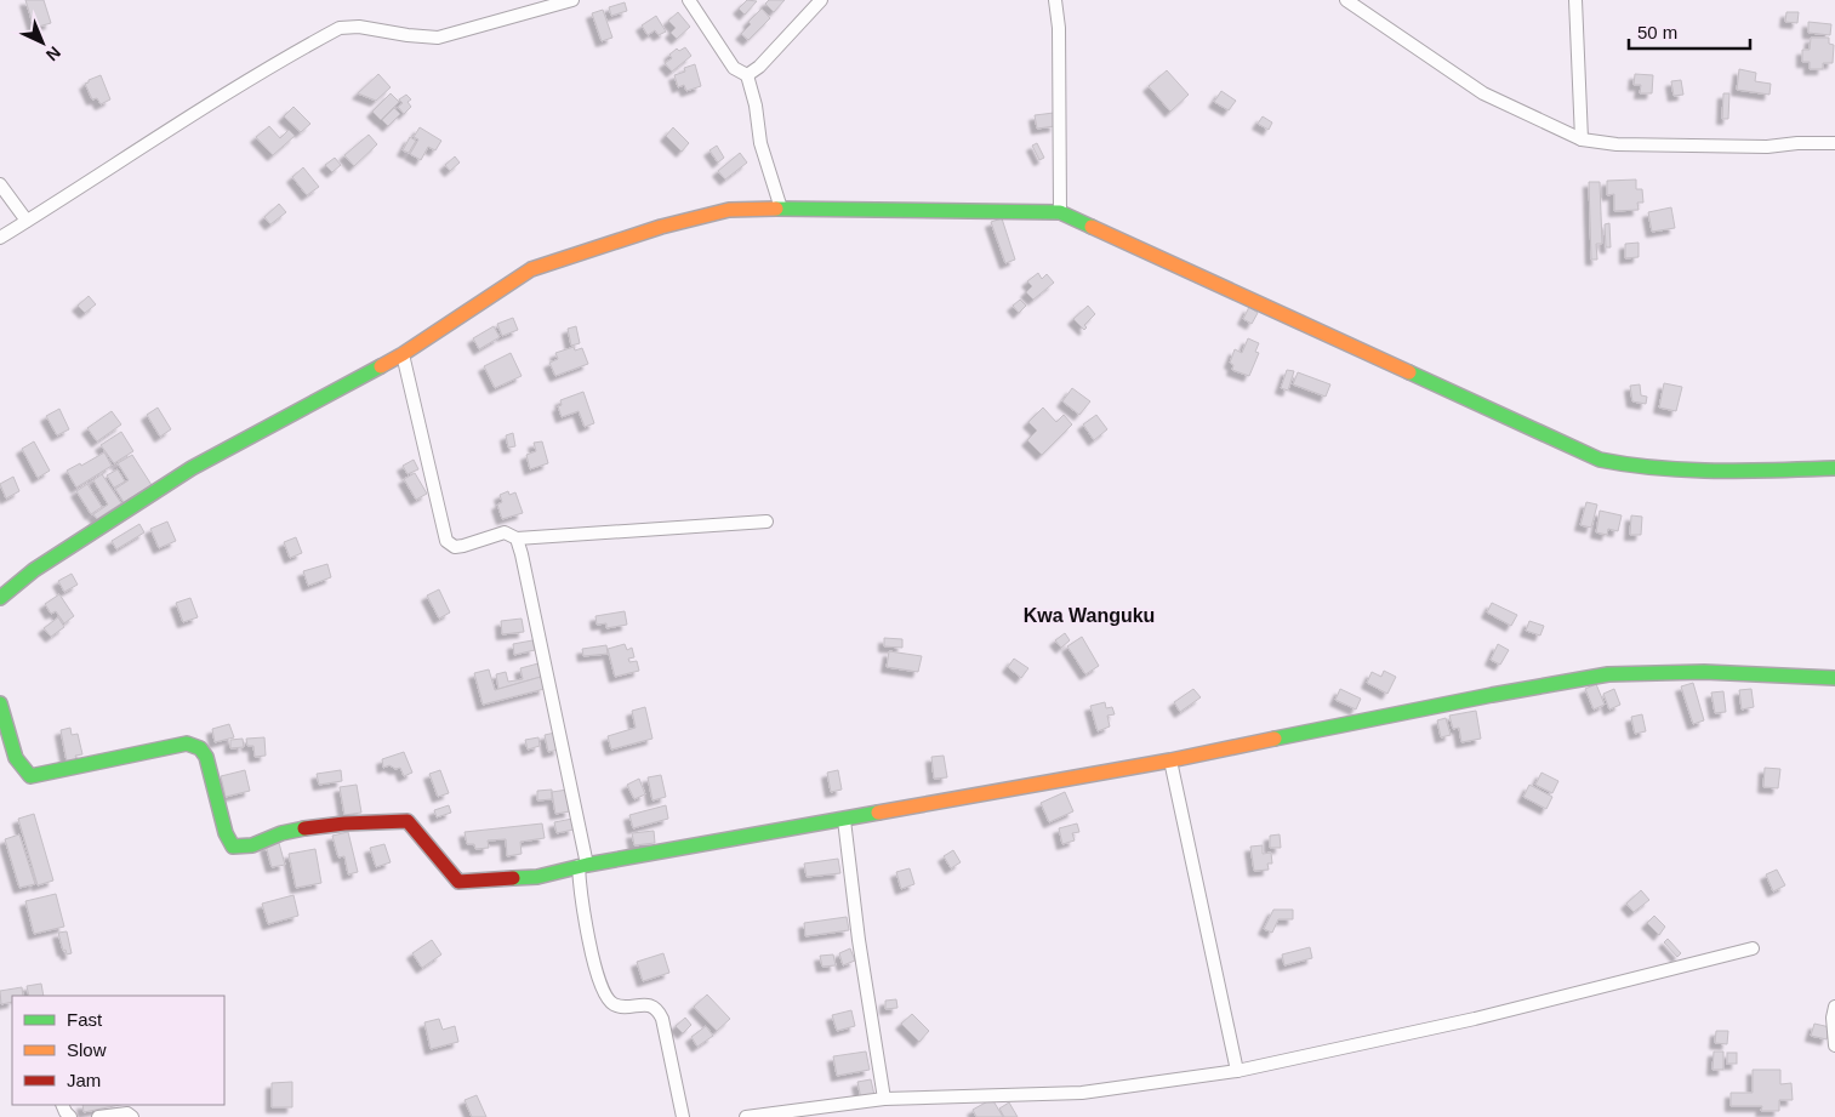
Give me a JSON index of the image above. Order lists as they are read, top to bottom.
{
  "districts": ["Kwa Wanguku"],
  "legend": ["Fast", "Slow", "Jam"],
  "scale_bar": "50 m",
  "north": "bottom right"
}
